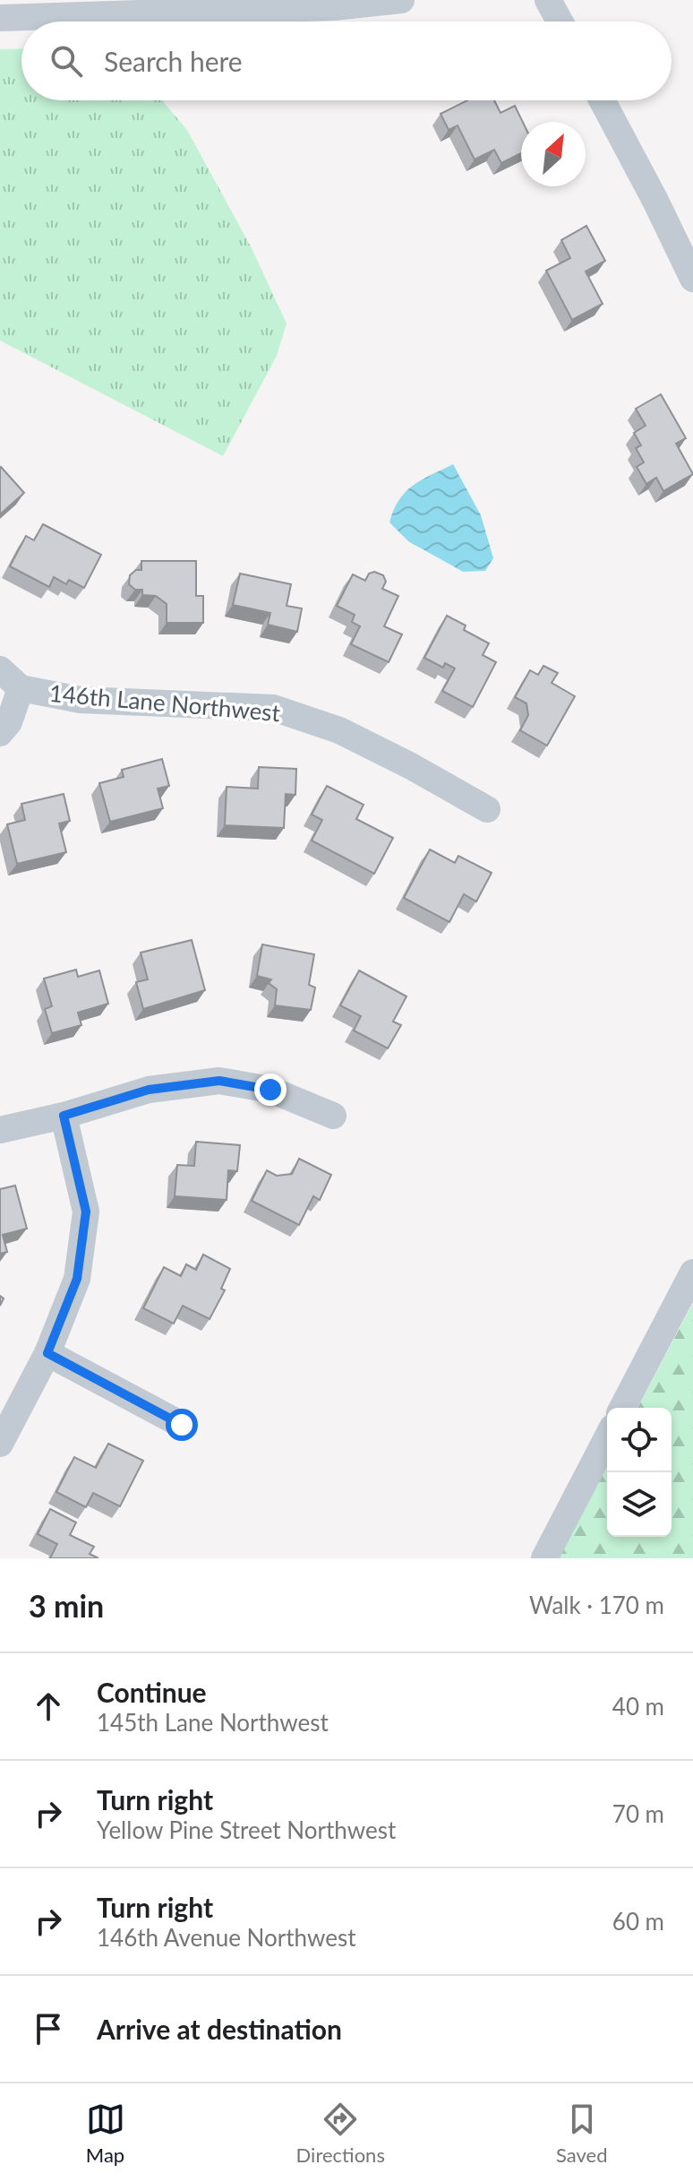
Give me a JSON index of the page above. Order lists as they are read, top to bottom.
{
  "streets": {
    "street": ["146th Lane Northwest"]
  },
  "north": "top right",
  "page": {
    "search": "Search here",
    "heading": ["3 min", "Walk · 170 m"],
    "list": [
      ["Continue", "145th Lane Northwest", "40 m"],
      ["Turn right", "Yellow Pine Street Northwest", "70 m"],
      ["Turn right", "146th Avenue Northwest", "60 m"],
      "Arrive at destination"
    ],
    "nav": ["Map", "Directions", "Saved"]
  }
}
